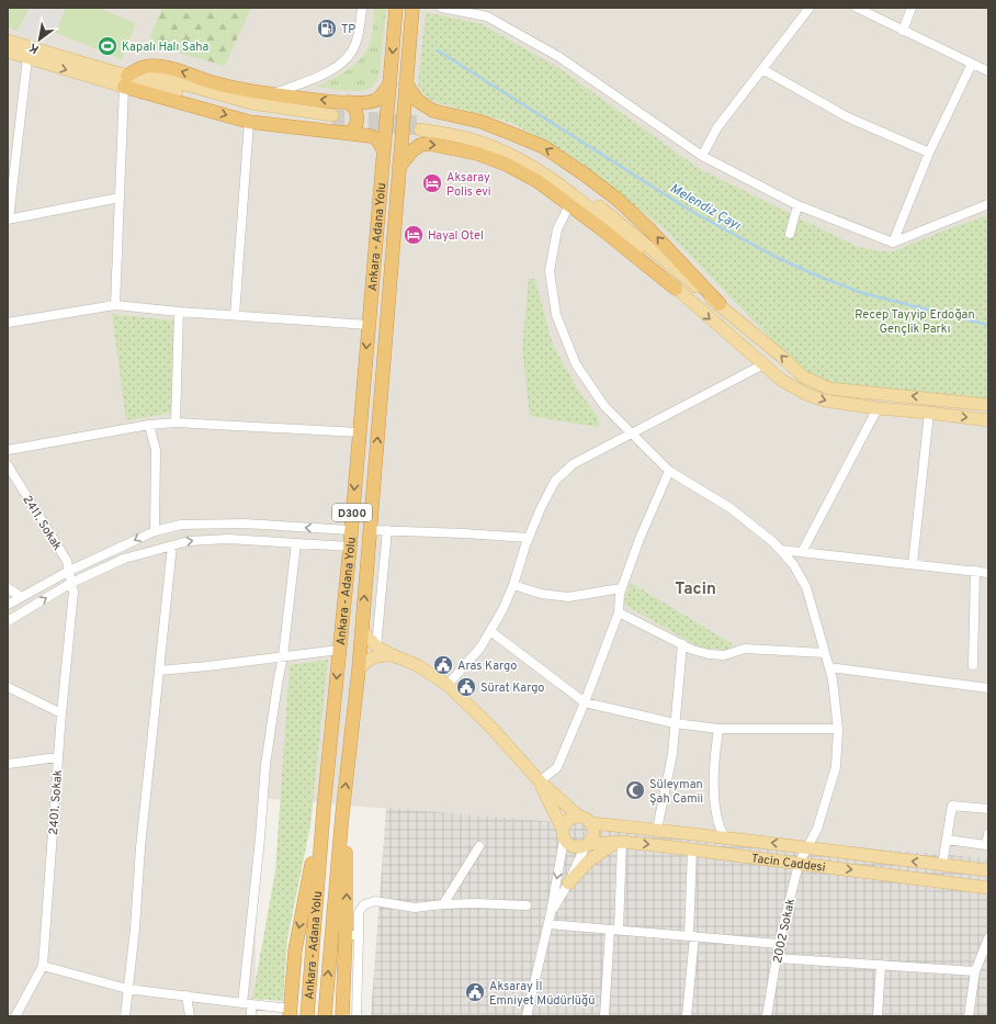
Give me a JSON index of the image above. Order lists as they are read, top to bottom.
{
  "streets": {
    "highway": ["Ankara - Adana Yolu", "D300"],
    "main road": ["Tacin Caddesi"],
    "street": ["2411. Sokak", "2401. Sokak", "2002 Sokak"]
  },
  "crossings": [
    ["2411. Sokak", "2401. Sokak"],
    ["Tacin Caddesi", "2002 Sokak"]
  ],
  "districts": ["Tacin"],
  "water": ["Melendiz Çayı"],
  "parks": ["Recep Tayyip Erdoğan Gençlik Parkı"],
  "places": {
    "fuel station": ["TP"],
    "sports": ["Kapalı Halı Saha"],
    "hotel": ["Aksaray Polis evi", "Hayal Otel"],
    "public building": ["Aras Kargo", "Sürat Kargo", "Aksaray İl Emniyet Müdürlüğü"],
    "mosque": ["Süleyman Şah Camii"]
  },
  "north": "bottom left"
}
